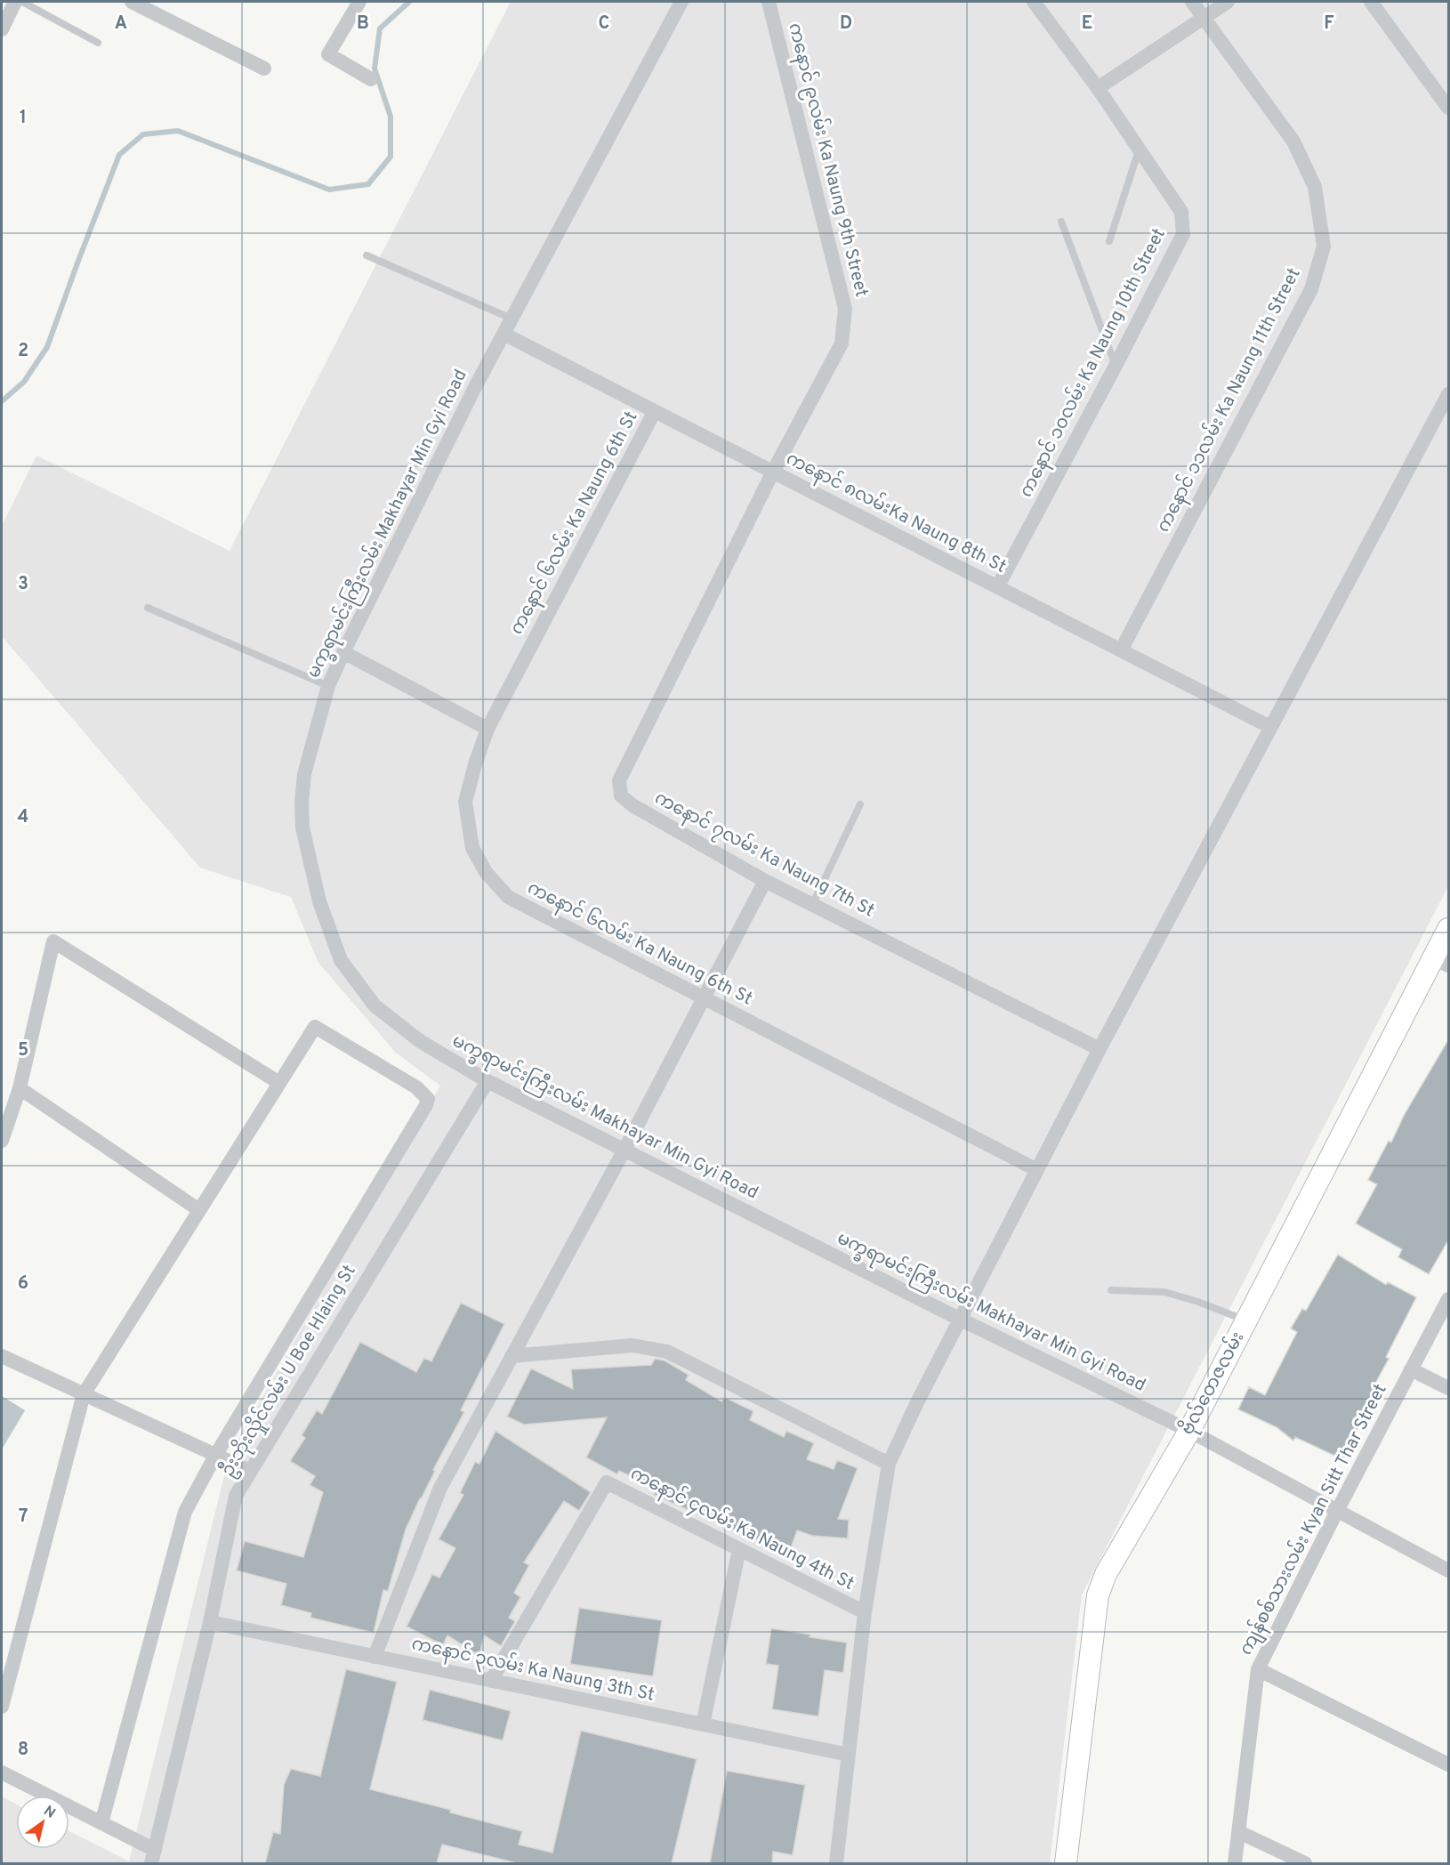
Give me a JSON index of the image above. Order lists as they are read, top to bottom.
{
  "streets": {
    "main road": ["ဗိုလ်တေဇလမ်း"],
    "street": [
      "ကနောင် ၉လမ်း Ka Naung 9th Street",
      "ကနောင် ၁၀လမ်း Ka Naung 10th Street",
      "ကနောင် ၁၁လမ်း Ka Naung 11th Street",
      "ကနောင် ၈လမ်းKa Naung 8th St",
      "ကနောင် ၆လမ်း Ka Naung 6th St",
      "မက္ခရာမင်းကြီးလမ်း Makhayar Min Gyi Road",
      "ကနောင် ၇လမ်း Ka Naung 7th St",
      "ဦးဘိုးလှိုင်လမ်း U Boe Hlaing St",
      "ကျန်စစ်သားလမ်း Kyan Sitt Thar Street",
      "ကနောင် ၄လမ်း Ka Naung 4th St",
      "ကနောင် ၃လမ်း Ka Naung 3th St"
    ]
  },
  "crossings": [
    ["ကနောင် ၉လမ်း Ka Naung 9th Street", "ကနောင် ၈လမ်းKa Naung 8th St"],
    ["ကနောင် ၉လမ်း Ka Naung 9th Street", "ကနောင် ၇လမ်း Ka Naung 7th St"],
    ["ကနောင် ၁၀လမ်း Ka Naung 10th Street", "ကနောင် ၈လမ်းKa Naung 8th St"],
    ["ကနောင် ၁၁လမ်း Ka Naung 11th Street", "ကနောင် ၈လမ်းKa Naung 8th St"],
    ["ကနောင် ၈လမ်းKa Naung 8th St", "ကနောင် ၆လမ်း Ka Naung 6th St"],
    ["ကနောင် ၈လမ်းKa Naung 8th St", "မက္ခရာမင်းကြီးလမ်း Makhayar Min Gyi Road"],
    ["ကနောင် ၈လမ်းKa Naung 8th St", "ကနောင် ၇လမ်း Ka Naung 7th St"],
    ["မက္ခရာမင်းကြီးလမ်း Makhayar Min Gyi Road", "ဦးဘိုးလှိုင်လမ်း U Boe Hlaing St"],
    ["မက္ခရာမင်းကြီးလမ်း Makhayar Min Gyi Road", "ဗိုလ်တေဇလမ်း"],
    ["မက္ခရာမင်းကြီးလမ်း Makhayar Min Gyi Road", "ကျန်စစ်သားလမ်း Kyan Sitt Thar Street"],
    ["ဦးဘိုးလှိုင်လမ်း U Boe Hlaing St", "ကနောင် ၃လမ်း Ka Naung 3th St"],
    ["ကနောင် ၄လမ်း Ka Naung 4th St", "ကနောင် ၃လမ်း Ka Naung 3th St"]
  ],
  "north": "top right",
  "grid": {
    "columns": [
      "A",
      "B",
      "C",
      "D",
      "E",
      "F"
    ],
    "rows": [
      "1",
      "2",
      "3",
      "4",
      "5",
      "6",
      "7",
      "8"
    ]
  }
}
